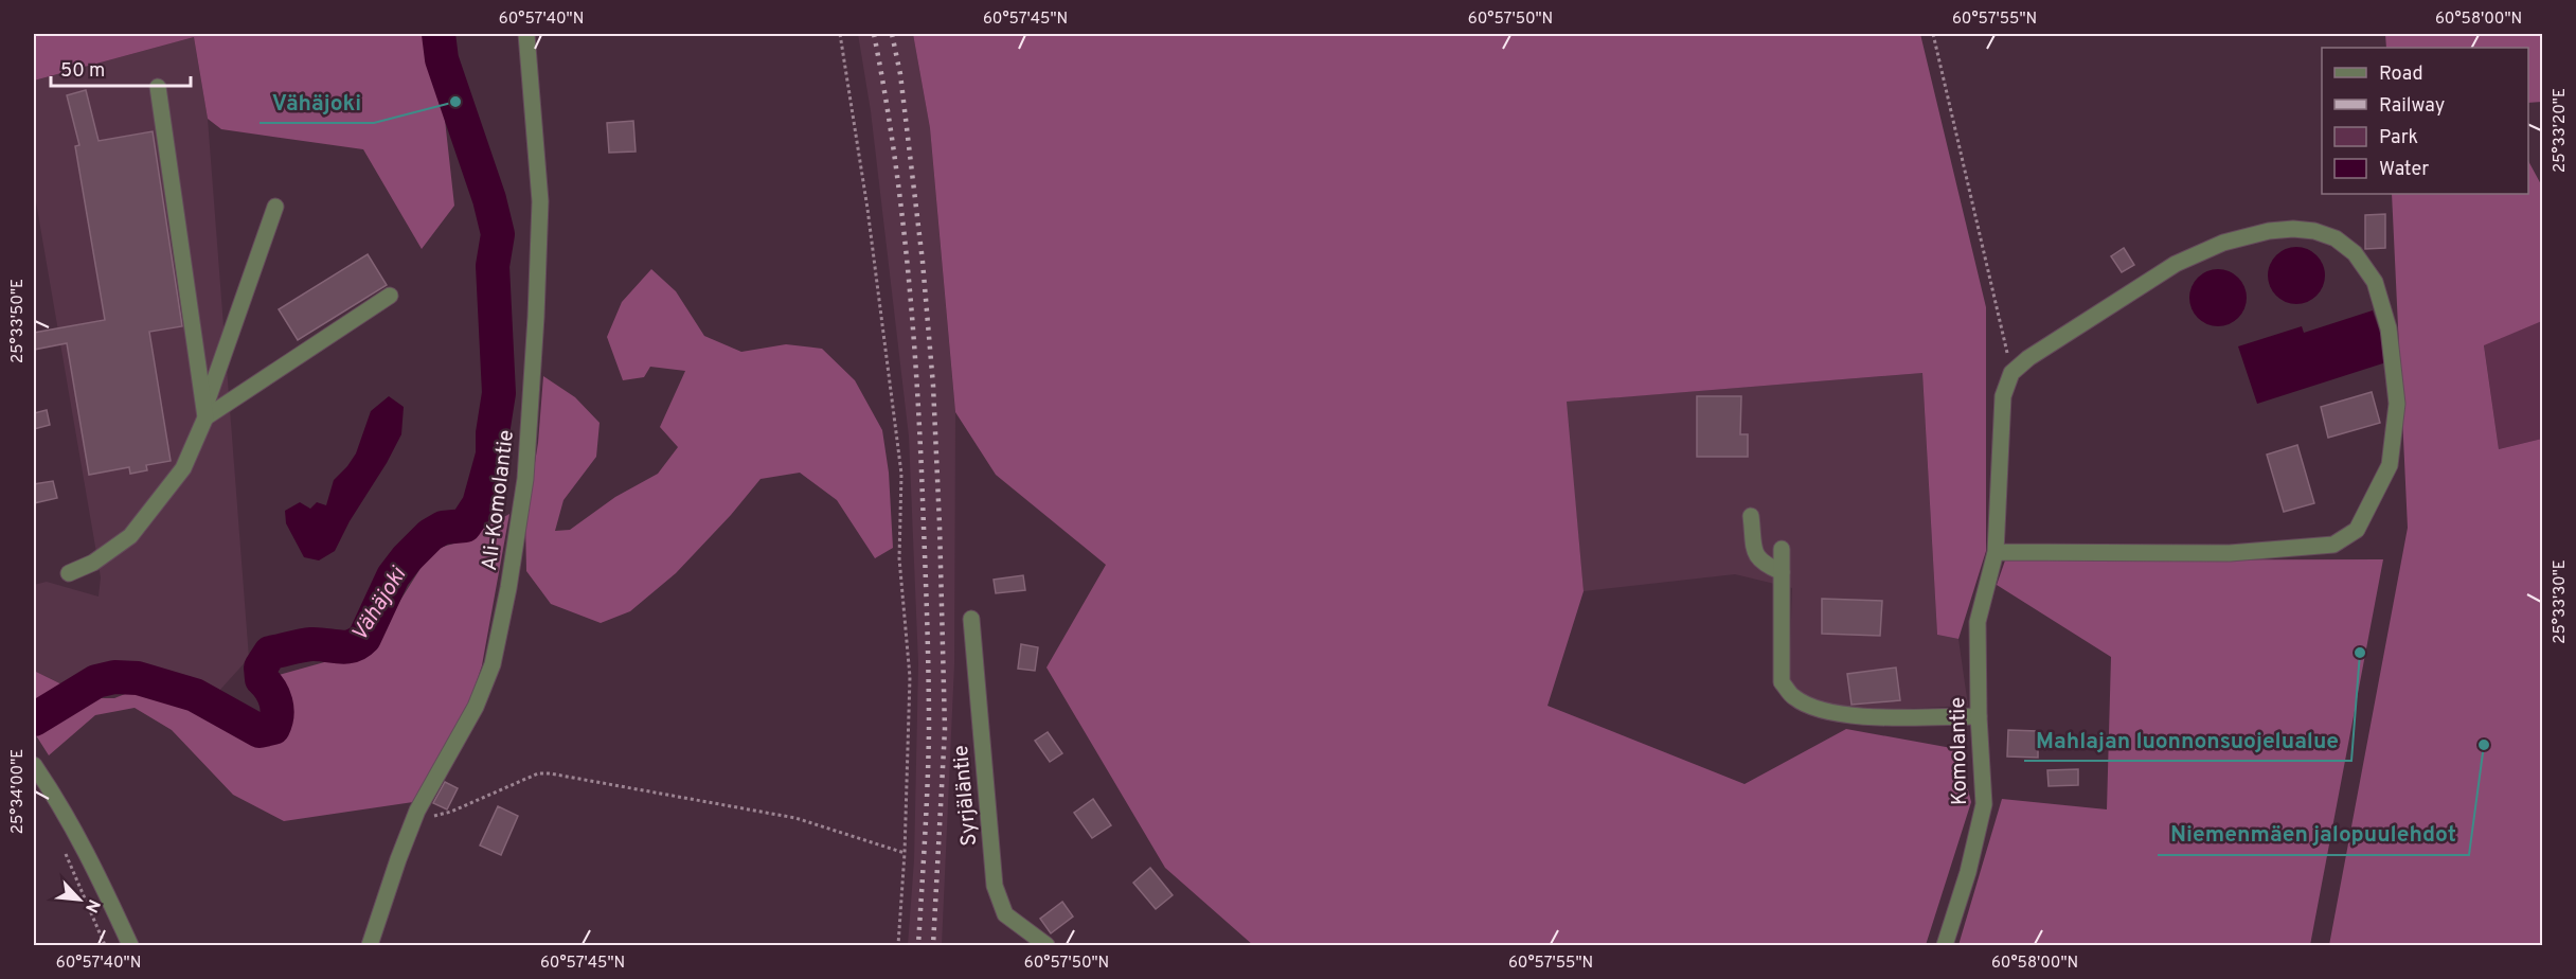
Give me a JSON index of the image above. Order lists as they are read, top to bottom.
{
  "streets": {
    "street": ["Ali-Komolantie", "Komolantie", "Syrjäläntie"]
  },
  "water": ["Vähäjoki"],
  "places": ["Vähäjoki", "Mahlajan luonnonsuojelualue", "Niemenmäen jalopuulehdot"],
  "legend": [
    "Road",
    "Railway",
    "Park",
    "Water"
  ],
  "scale_bar": "50 m",
  "north": "bottom right",
  "coordinates": [
    "60°57'40\"N",
    "60°57'45\"N",
    "60°57'50\"N",
    "60°57'55\"N",
    "60°58'00\"N",
    "25°33'20\"E",
    "25°33'50\"E",
    "25°33'30\"E",
    "25°34'00\"E"
  ]
}
